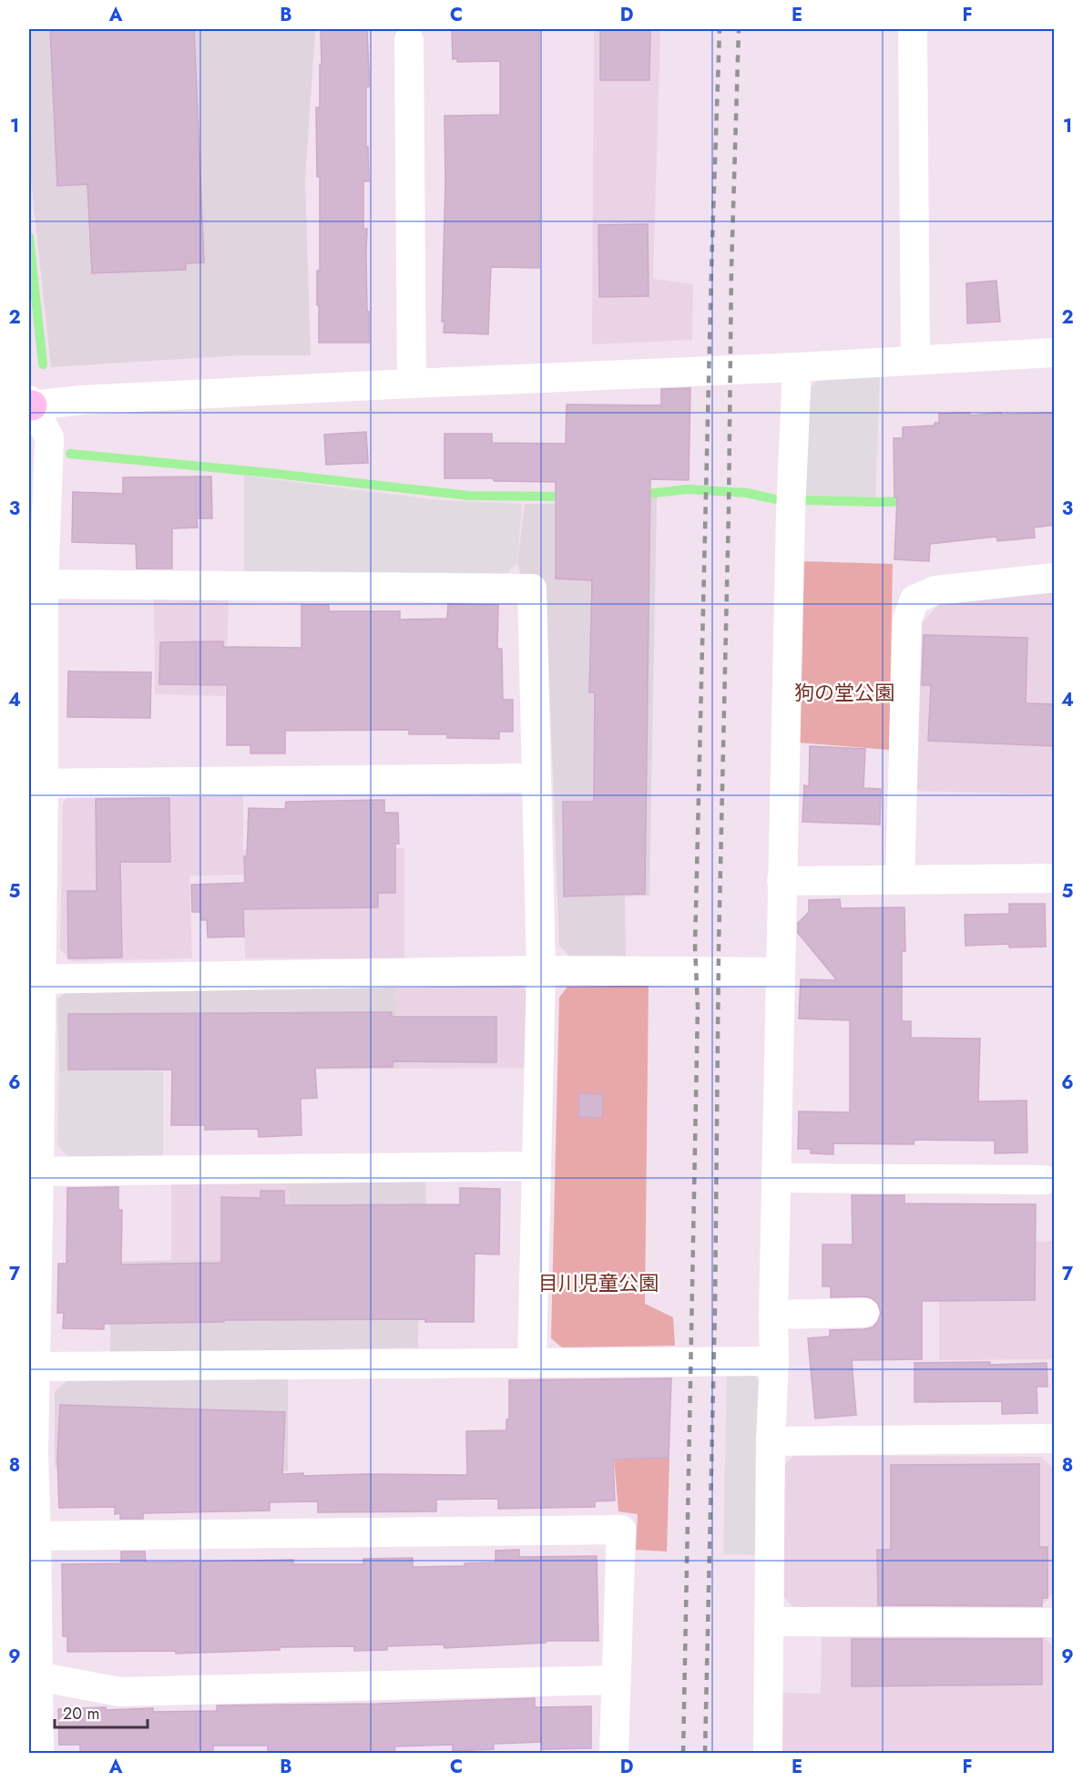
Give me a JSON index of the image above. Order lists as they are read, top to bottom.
{
  "parks": ["狗の堂公園", "目川児童公園"],
  "scale_bar": "20 m",
  "grid": {
    "columns": [
      "A",
      "B",
      "C",
      "D",
      "E",
      "F"
    ],
    "rows": [
      "1",
      "2",
      "3",
      "4",
      "5",
      "6",
      "7",
      "8",
      "9"
    ]
  }
}
